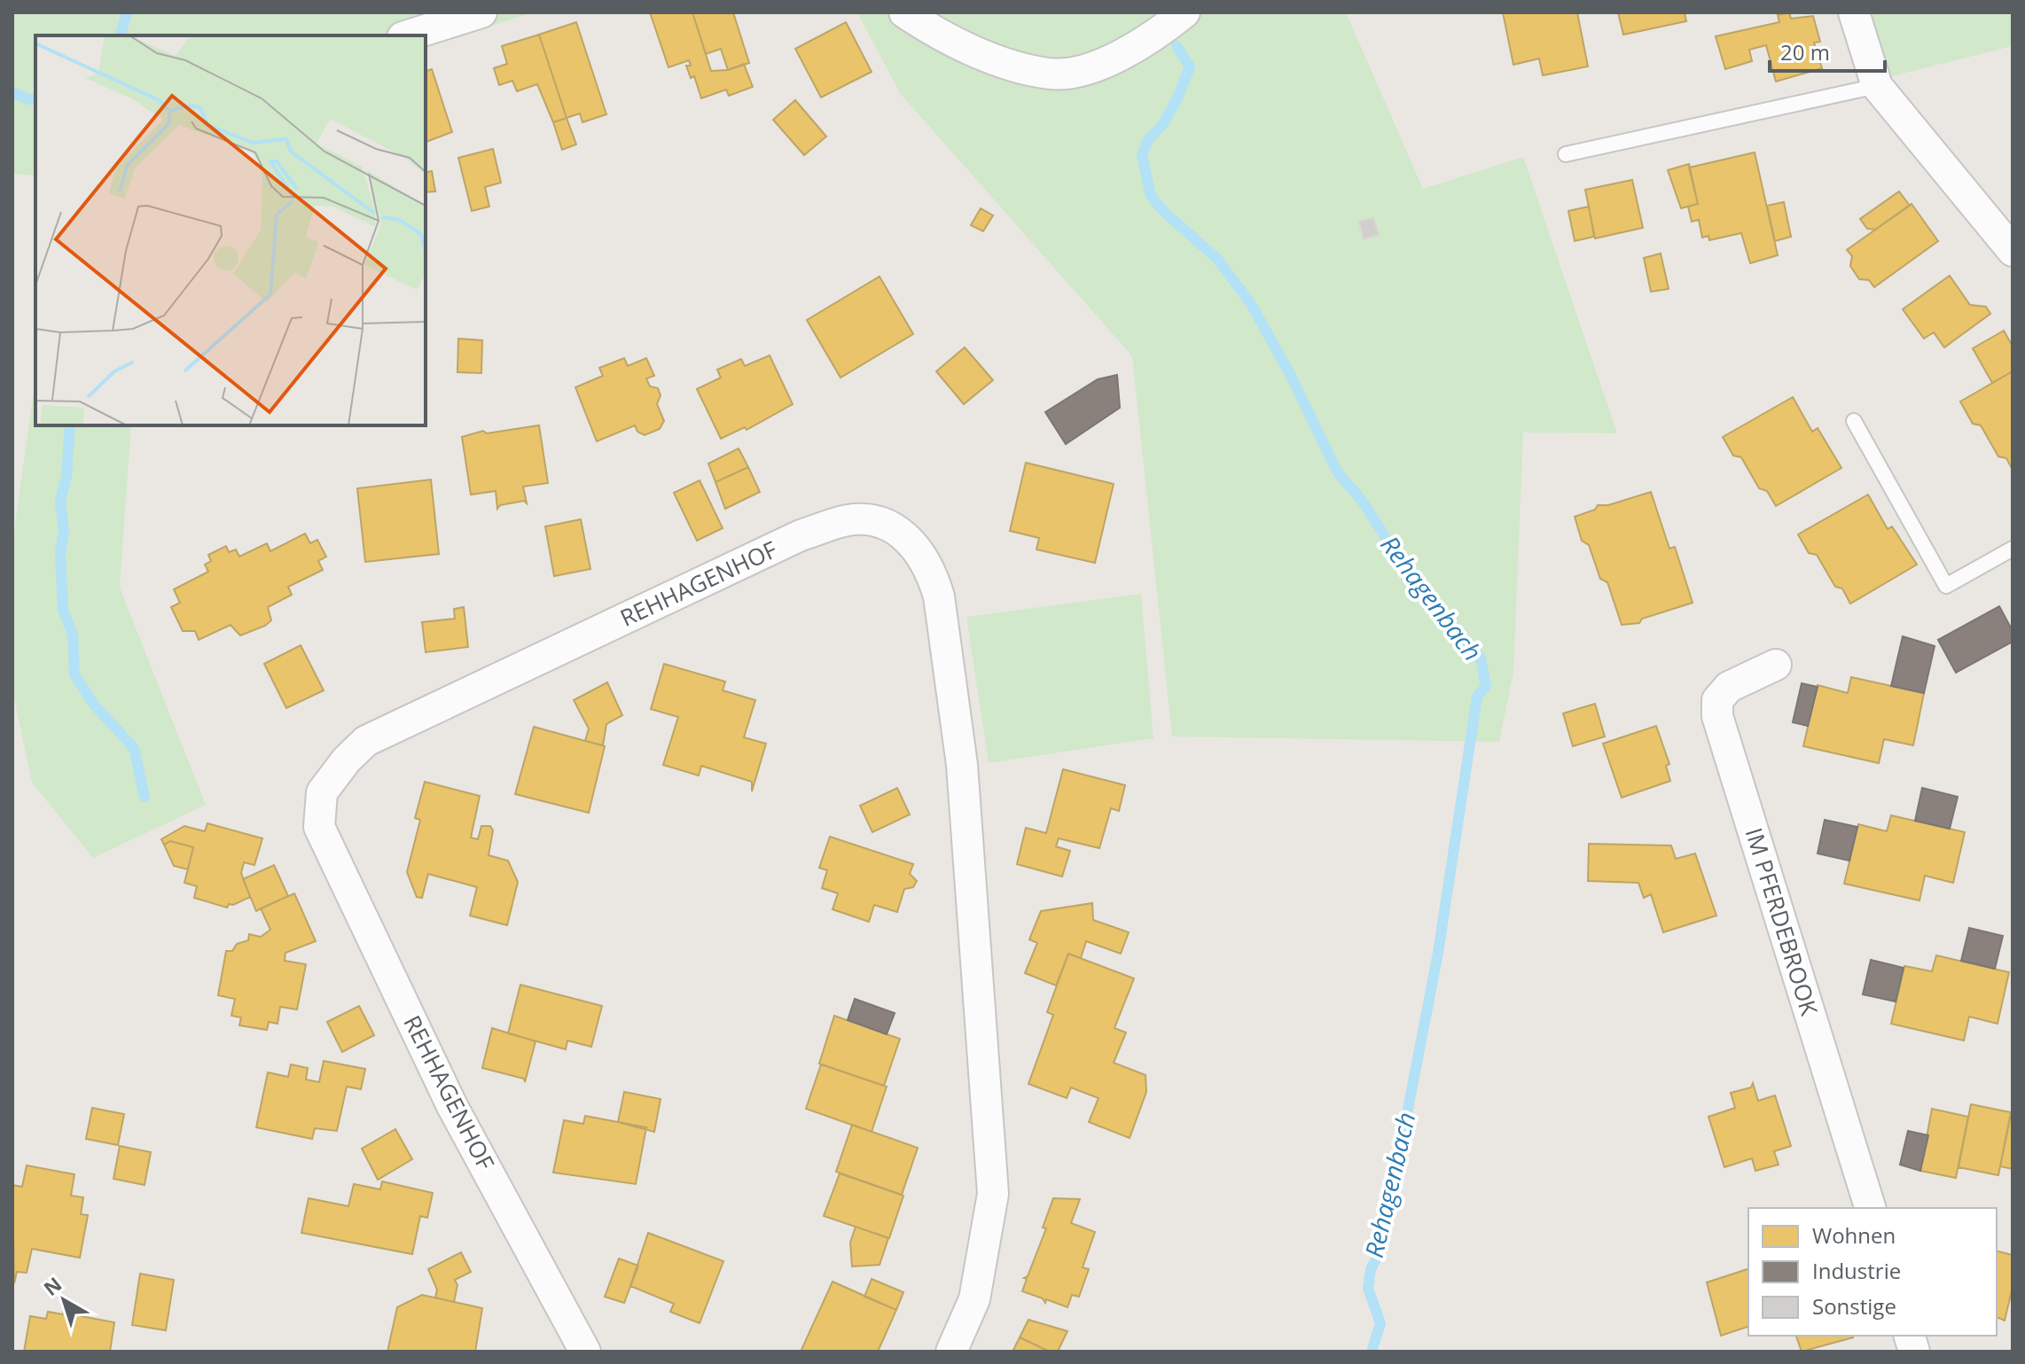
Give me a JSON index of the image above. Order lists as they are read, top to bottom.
{
  "streets": {
    "street": ["REHHAGENHOF", "IM PFERDEBROOK"]
  },
  "water": ["Rehagenbach"],
  "legend": ["Wohnen", "Industrie", "Sonstige"],
  "scale_bar": "20 m",
  "north": "top left"
}
